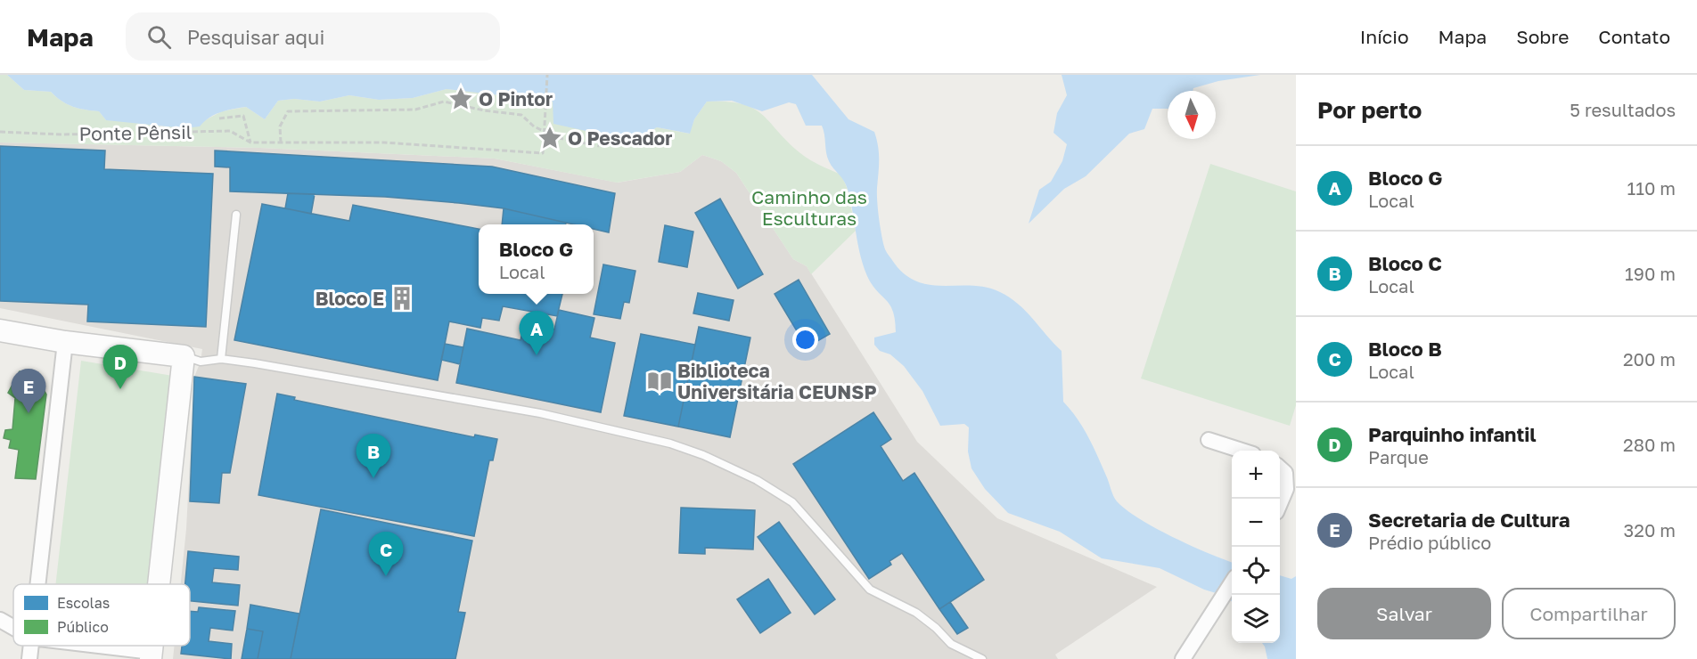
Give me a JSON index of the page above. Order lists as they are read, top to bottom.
{
  "streets": {
    "path": ["Ponte Pênsil"]
  },
  "parks": ["Caminho das Esculturas"],
  "places": {
    "place": ["O Pintor", "O Pescador"],
    "building": ["Bloco E"],
    "library": ["Biblioteca Universitária CEUNSP"]
  },
  "legend": ["Escolas", "Público"],
  "north": "bottom",
  "page": {
    "header": "Mapa",
    "search": "Pesquisar aqui",
    "nav": [
      "Início",
      "Mapa",
      "Sobre",
      "Contato"
    ],
    "heading": ["Por perto", "5 resultados"],
    "list": [
      {
        "mark": "A",
        "name": "Bloco G",
        "note": "Local",
        "value": "110 m"
      },
      {
        "mark": "B",
        "name": "Bloco C",
        "note": "Local",
        "value": "190 m"
      },
      {
        "mark": "C",
        "name": "Bloco B",
        "note": "Local",
        "value": "200 m"
      },
      {
        "mark": "D",
        "name": "Parquinho infantil",
        "note": "Parque",
        "value": "280 m"
      },
      {
        "mark": "E",
        "name": "Secretaria de Cultura",
        "note": "Prédio público",
        "value": "320 m"
      }
    ],
    "popup": ["Bloco G", "Local"],
    "pins": [
      "A",
      "D",
      "E",
      "B",
      "C"
    ],
    "map_buttons": ["+", "−"],
    "buttons": ["Salvar", "Compartilhar"]
  }
}
